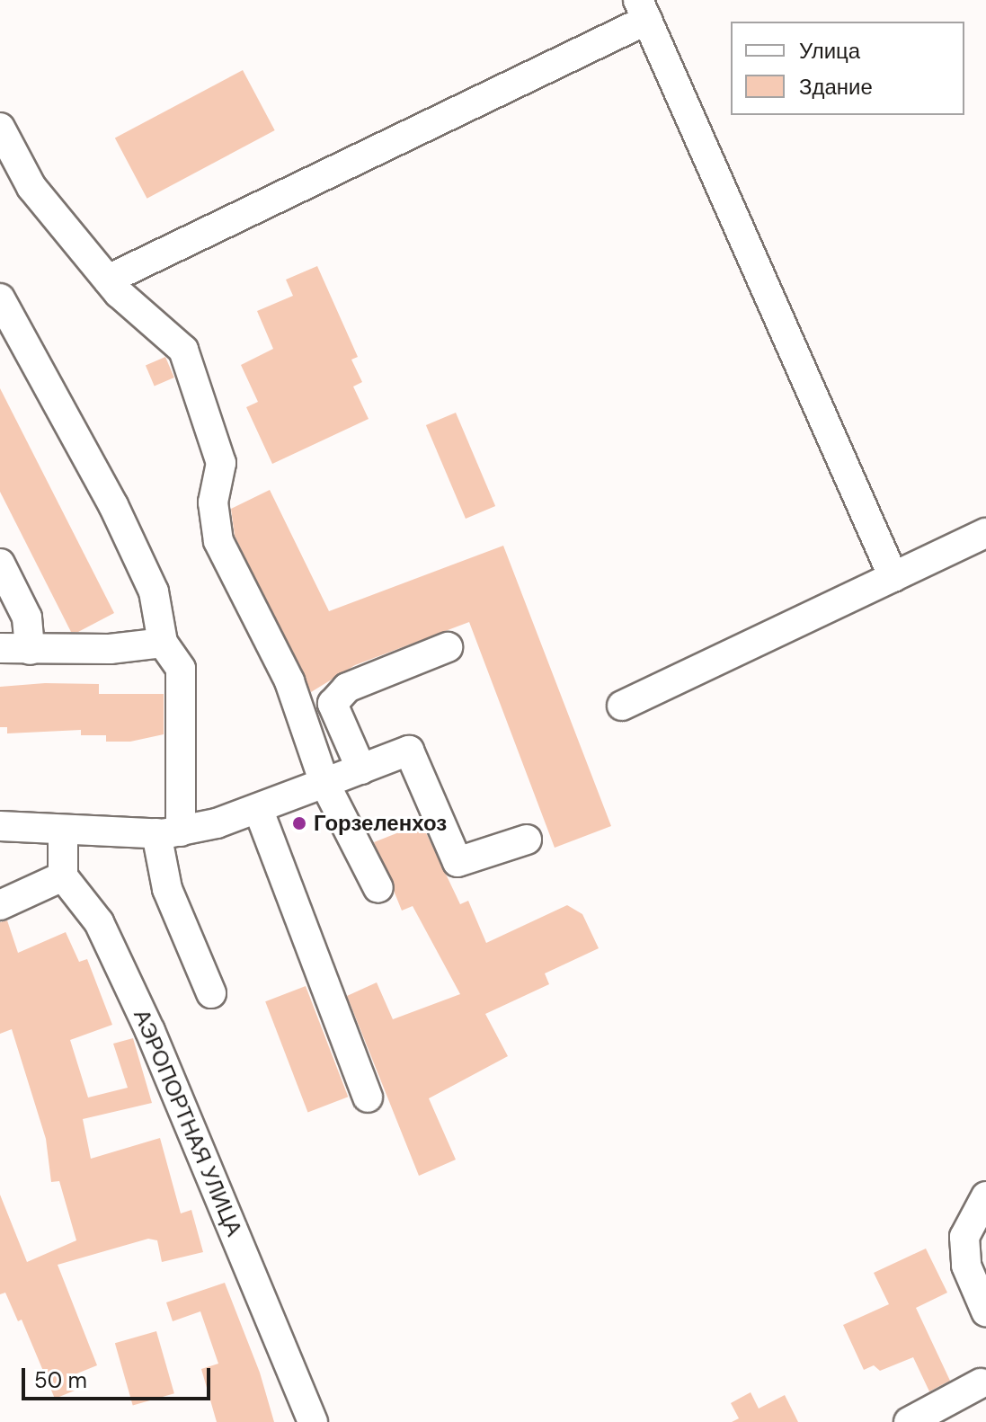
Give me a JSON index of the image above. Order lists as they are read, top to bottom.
{
  "streets": {
    "street": ["АЭРОПОРТНАЯ УЛИЦА"]
  },
  "places": ["Горзеленхоз"],
  "legend": ["Улица", "Здание"],
  "scale_bar": "50 m"
}
